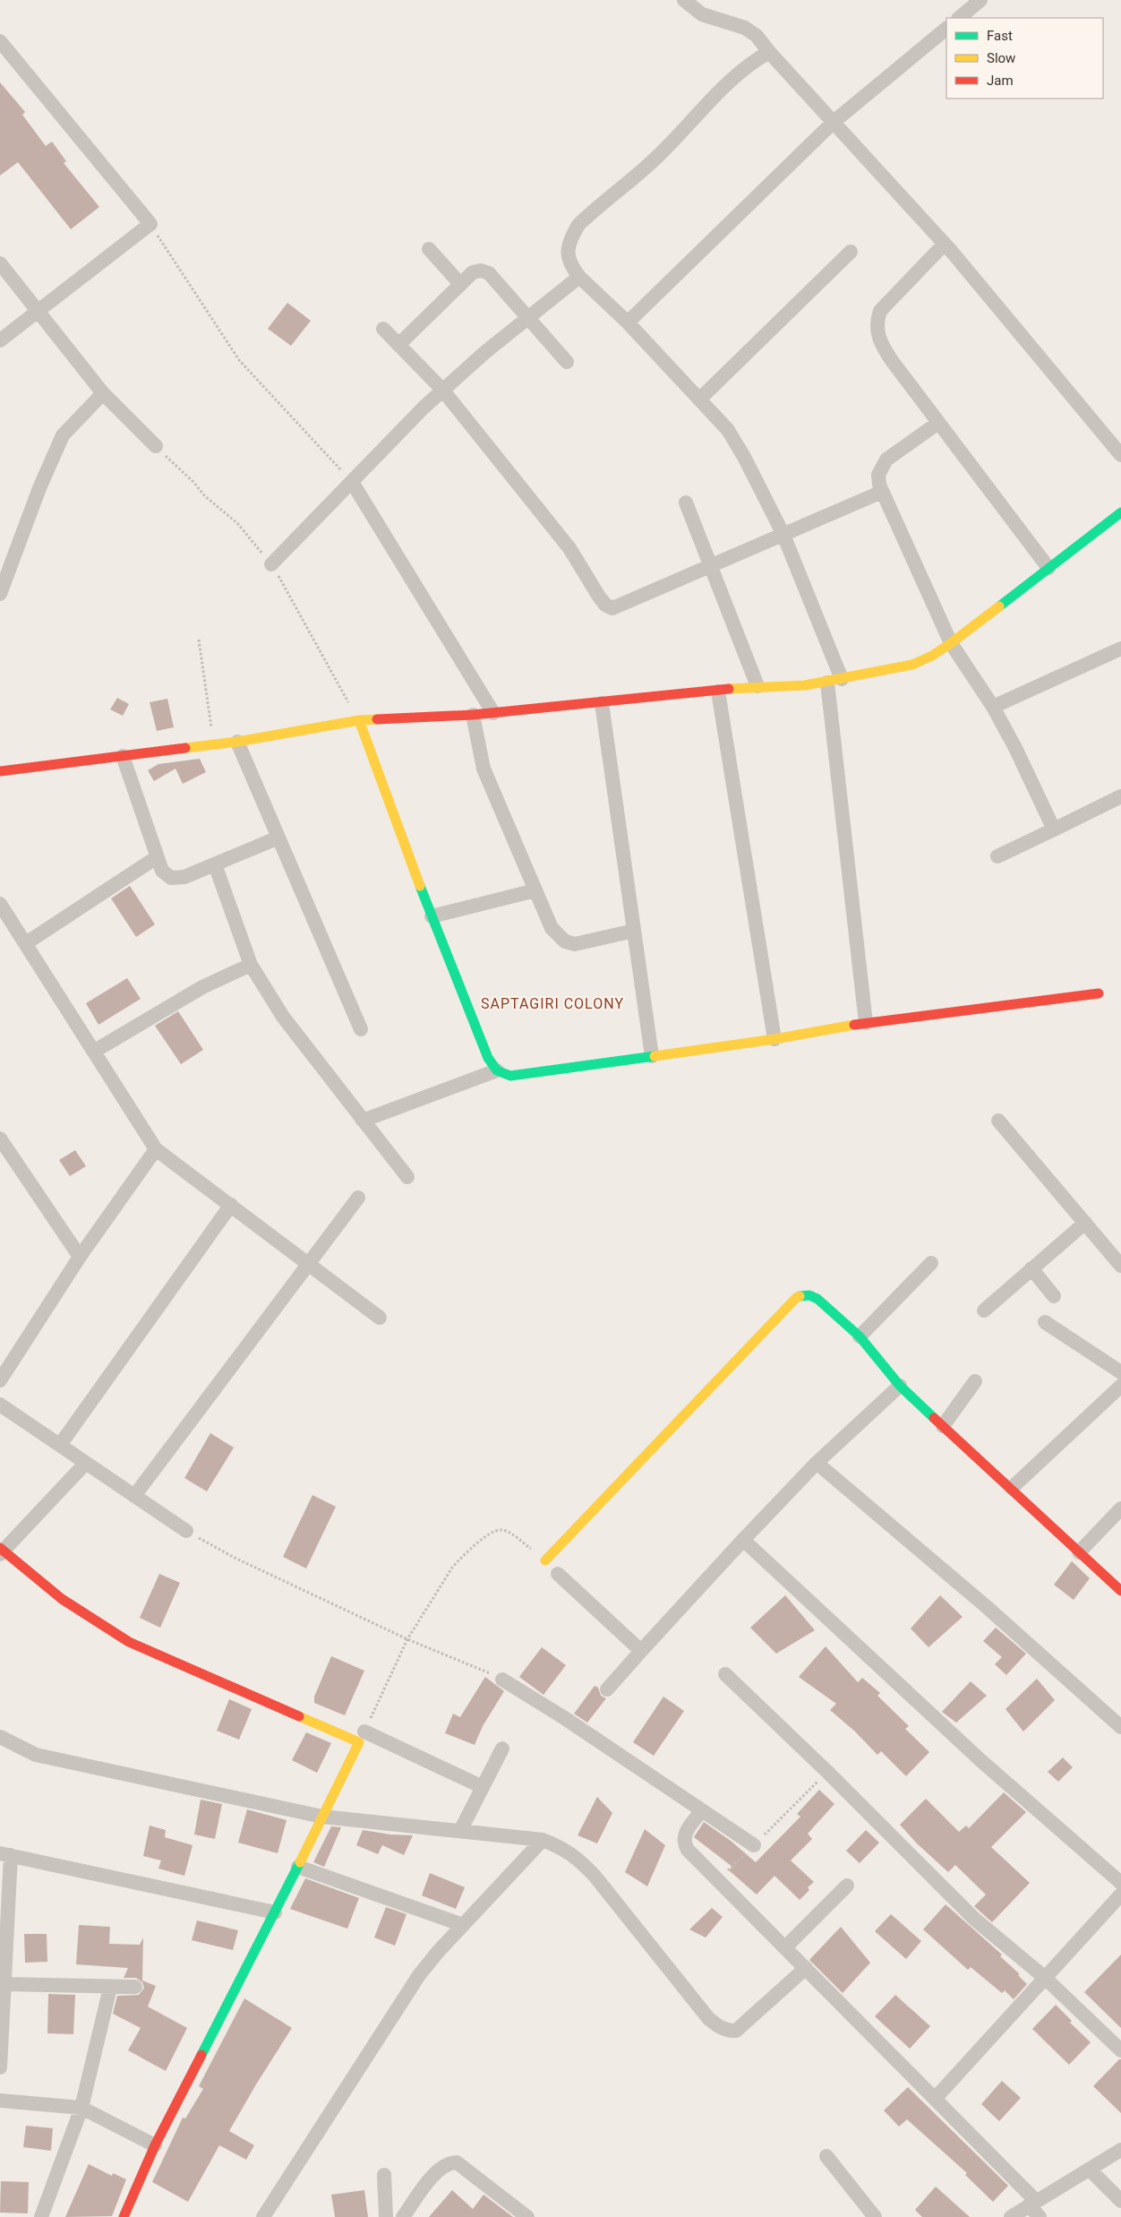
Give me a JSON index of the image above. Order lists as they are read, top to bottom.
{
  "districts": ["SAPTAGIRI COLONY"],
  "legend": ["Fast", "Slow", "Jam"]
}
